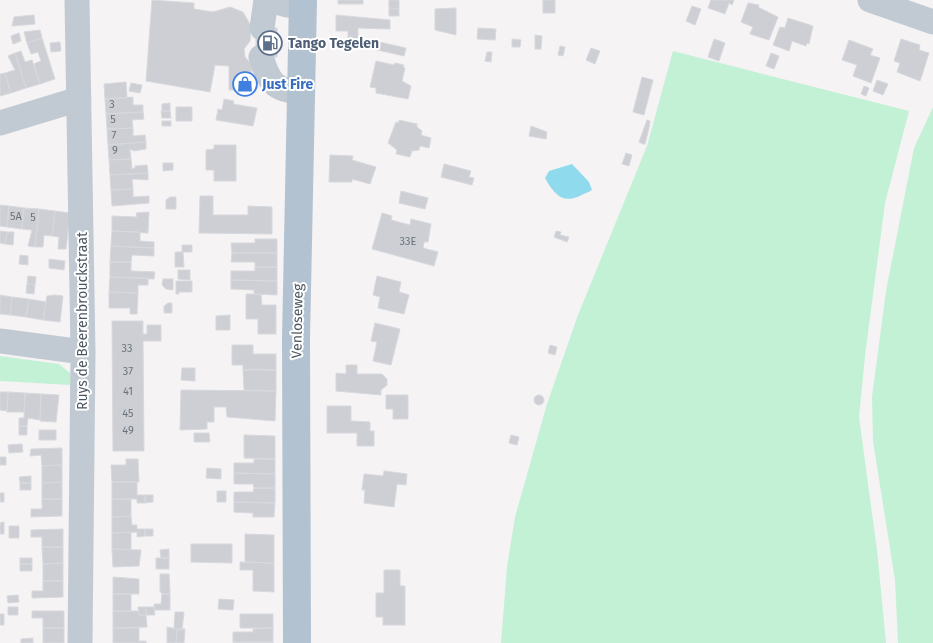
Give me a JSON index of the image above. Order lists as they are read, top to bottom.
{
  "streets": {
    "main road": ["Venloseweg"],
    "street": ["Ruys de Beerenbrouckstraat"]
  },
  "places": {
    "fuel station": ["Tango Tegelen"],
    "shop": ["Just Fire"]
  },
  "house_numbers": [
    "3",
    "5",
    "7",
    "9",
    "5A",
    "5",
    "33E",
    "33",
    "37",
    "41",
    "45",
    "49"
  ]
}
